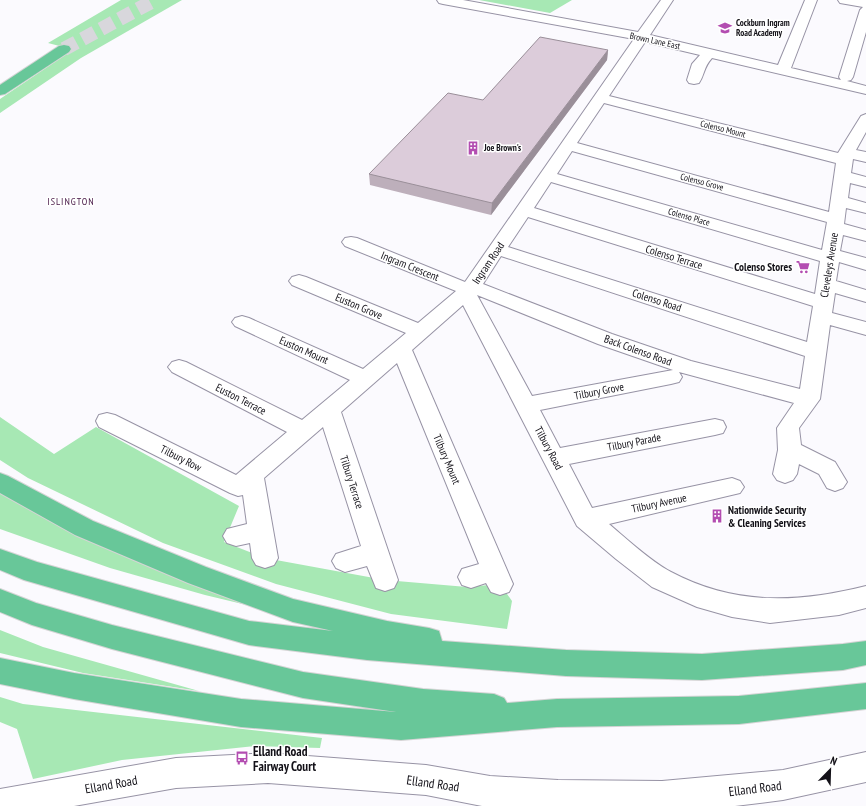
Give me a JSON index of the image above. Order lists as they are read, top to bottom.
{
  "streets": {
    "street": [
      "Brown Lane East",
      "Colenso Mount",
      "Colenso Grove",
      "Colenso Place",
      "Colenso Terrace",
      "Ingram Road",
      "Cleveleys Avenue",
      "Ingram Crescent",
      "Colenso Road",
      "Euston Grove",
      "Euston Mount",
      "Back Colenso Road",
      "Tilbury Grove",
      "Euston Terrace",
      "Tilbury Parade",
      "Tilbury Road",
      "Tilbury Row",
      "Tilbury Mount",
      "Tilbury Terrace",
      "Tilbury Avenue",
      "Elland Road"
    ]
  },
  "crossings": [
    ["Brown Lane East", "Ingram Road"],
    ["Colenso Mount", "Ingram Road"],
    ["Colenso Mount", "Cleveleys Avenue"],
    ["Colenso Grove", "Ingram Road"],
    ["Colenso Grove", "Cleveleys Avenue"],
    ["Colenso Place", "Ingram Road"],
    ["Colenso Place", "Cleveleys Avenue"],
    ["Colenso Terrace", "Ingram Road"],
    ["Colenso Terrace", "Cleveleys Avenue"],
    ["Ingram Road", "Ingram Crescent"],
    ["Ingram Road", "Colenso Road"],
    ["Ingram Road", "Euston Grove"],
    ["Ingram Road", "Euston Mount"],
    ["Ingram Road", "Back Colenso Road"],
    ["Ingram Road", "Euston Terrace"],
    ["Ingram Road", "Tilbury Road"],
    ["Ingram Road", "Tilbury Row"],
    ["Ingram Road", "Tilbury Mount"],
    ["Ingram Road", "Tilbury Terrace"],
    ["Cleveleys Avenue", "Colenso Road"],
    ["Cleveleys Avenue", "Back Colenso Road"],
    ["Ingram Crescent", "Back Colenso Road"],
    ["Ingram Crescent", "Tilbury Road"],
    ["Back Colenso Road", "Tilbury Road"],
    ["Tilbury Grove", "Tilbury Road"],
    ["Tilbury Parade", "Tilbury Road"],
    ["Tilbury Road", "Tilbury Avenue"]
  ],
  "districts": ["ISLINGTON"],
  "places": {
    "school or university": ["Cockburn Ingram Road Academy"],
    "building": ["Joe Brown's", "Nationwide Security & Cleaning Services"],
    "supermarket": ["Colenso Stores"],
    "bus stop": ["Elland Road Fairway Court"]
  },
  "north": "top right"
}
